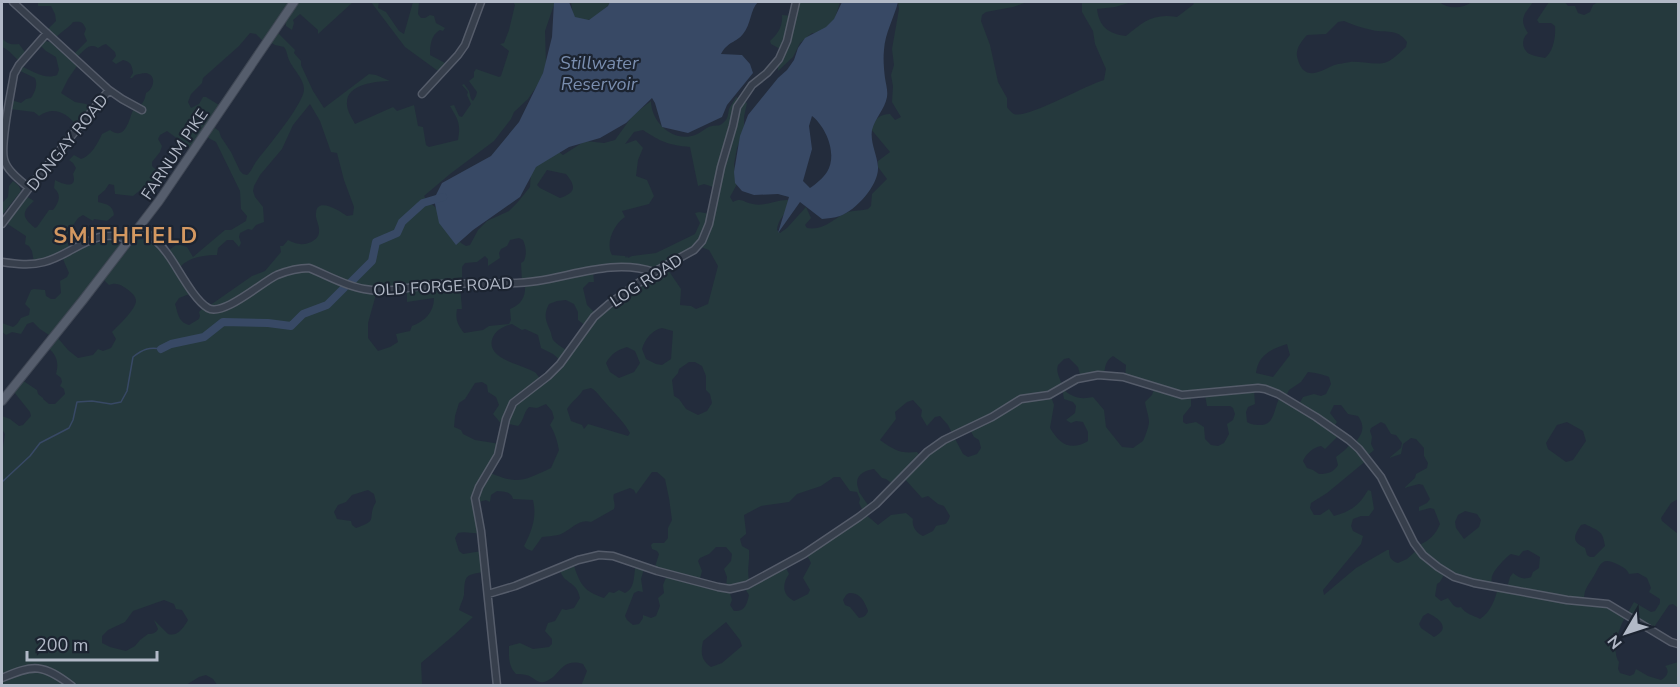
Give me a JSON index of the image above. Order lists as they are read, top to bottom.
{
  "streets": {
    "main road": ["FARNUM PIKE"],
    "street": ["DONGAY ROAD", "LOG ROAD", "OLD FORGE ROAD"]
  },
  "crossings": [
    ["FARNUM PIKE", "OLD FORGE ROAD"],
    ["LOG ROAD", "OLD FORGE ROAD"]
  ],
  "districts": ["SMITHFIELD"],
  "water": ["Stillwater Reservoir"],
  "scale_bar": "200 m",
  "north": "bottom left"
}
